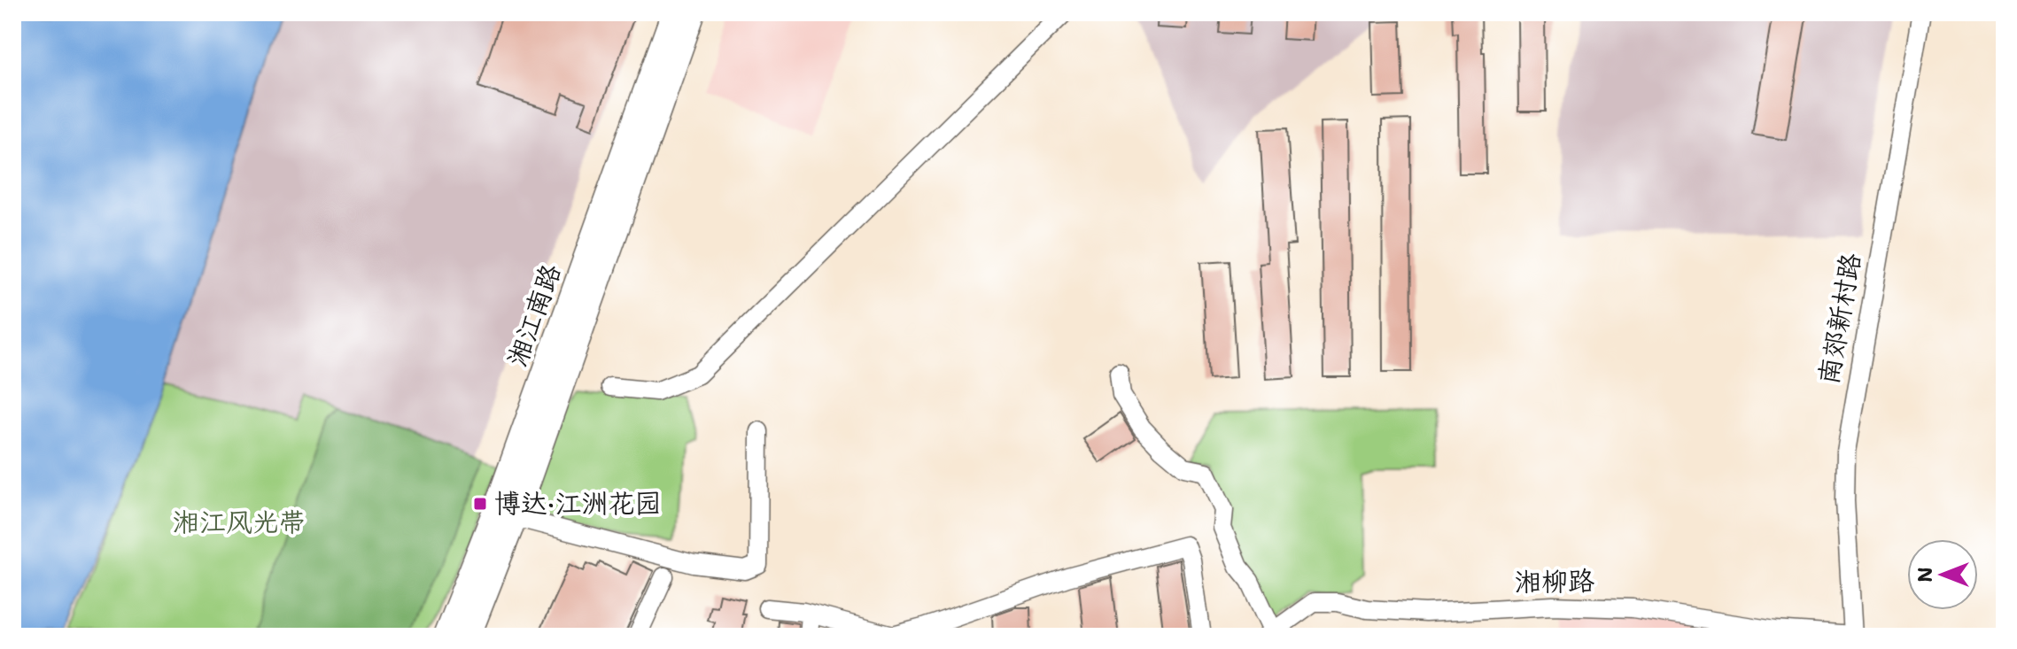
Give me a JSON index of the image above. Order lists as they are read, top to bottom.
{
  "streets": {
    "main road": ["湘江南路"],
    "street": ["南郊新村路", "湘柳路"]
  },
  "crossings": [
    ["南郊新村路", "湘柳路"]
  ],
  "parks": ["湘江风光带"],
  "places": {
    "transit": ["博达·江洲花园"]
  },
  "north": "left"
}
